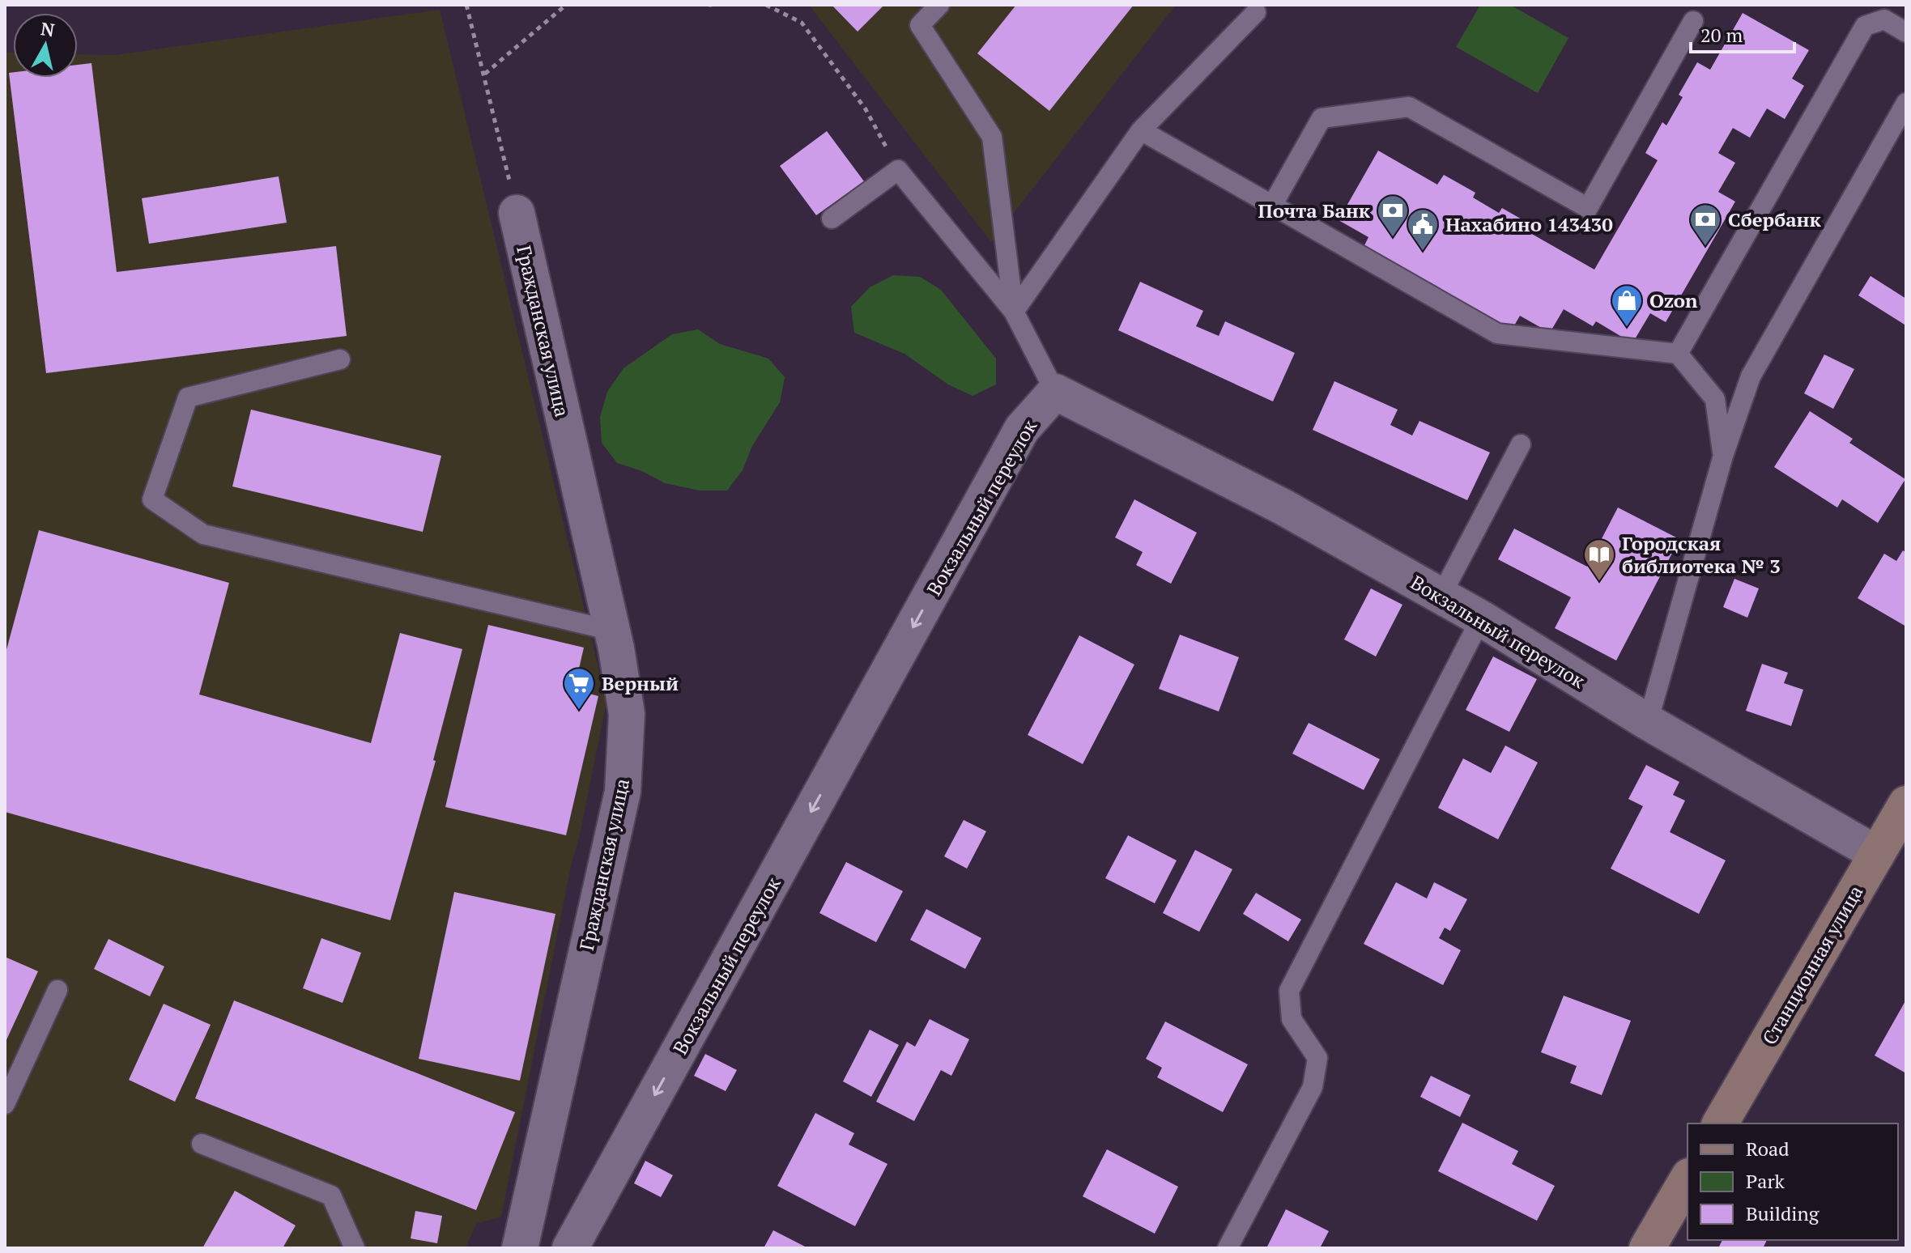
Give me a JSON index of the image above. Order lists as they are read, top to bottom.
{
  "streets": {
    "main road": ["Станционная улица"],
    "street": ["Гражданская улица", "Вокзальный переулок"]
  },
  "crossings": [
    ["Вокзальный переулок", "Станционная улица"]
  ],
  "one_way": ["Вокзальный переулок"],
  "places": {
    "bank": ["Почта Банк", "Сбербанк"],
    "public building": ["Нахабино 143430"],
    "shop": ["Ozon"],
    "library": ["Городская библиотека № 3"],
    "supermarket": ["Верный"]
  },
  "legend": ["Road", "Park", "Building"],
  "scale_bar": "20 m",
  "north": "top"
}
